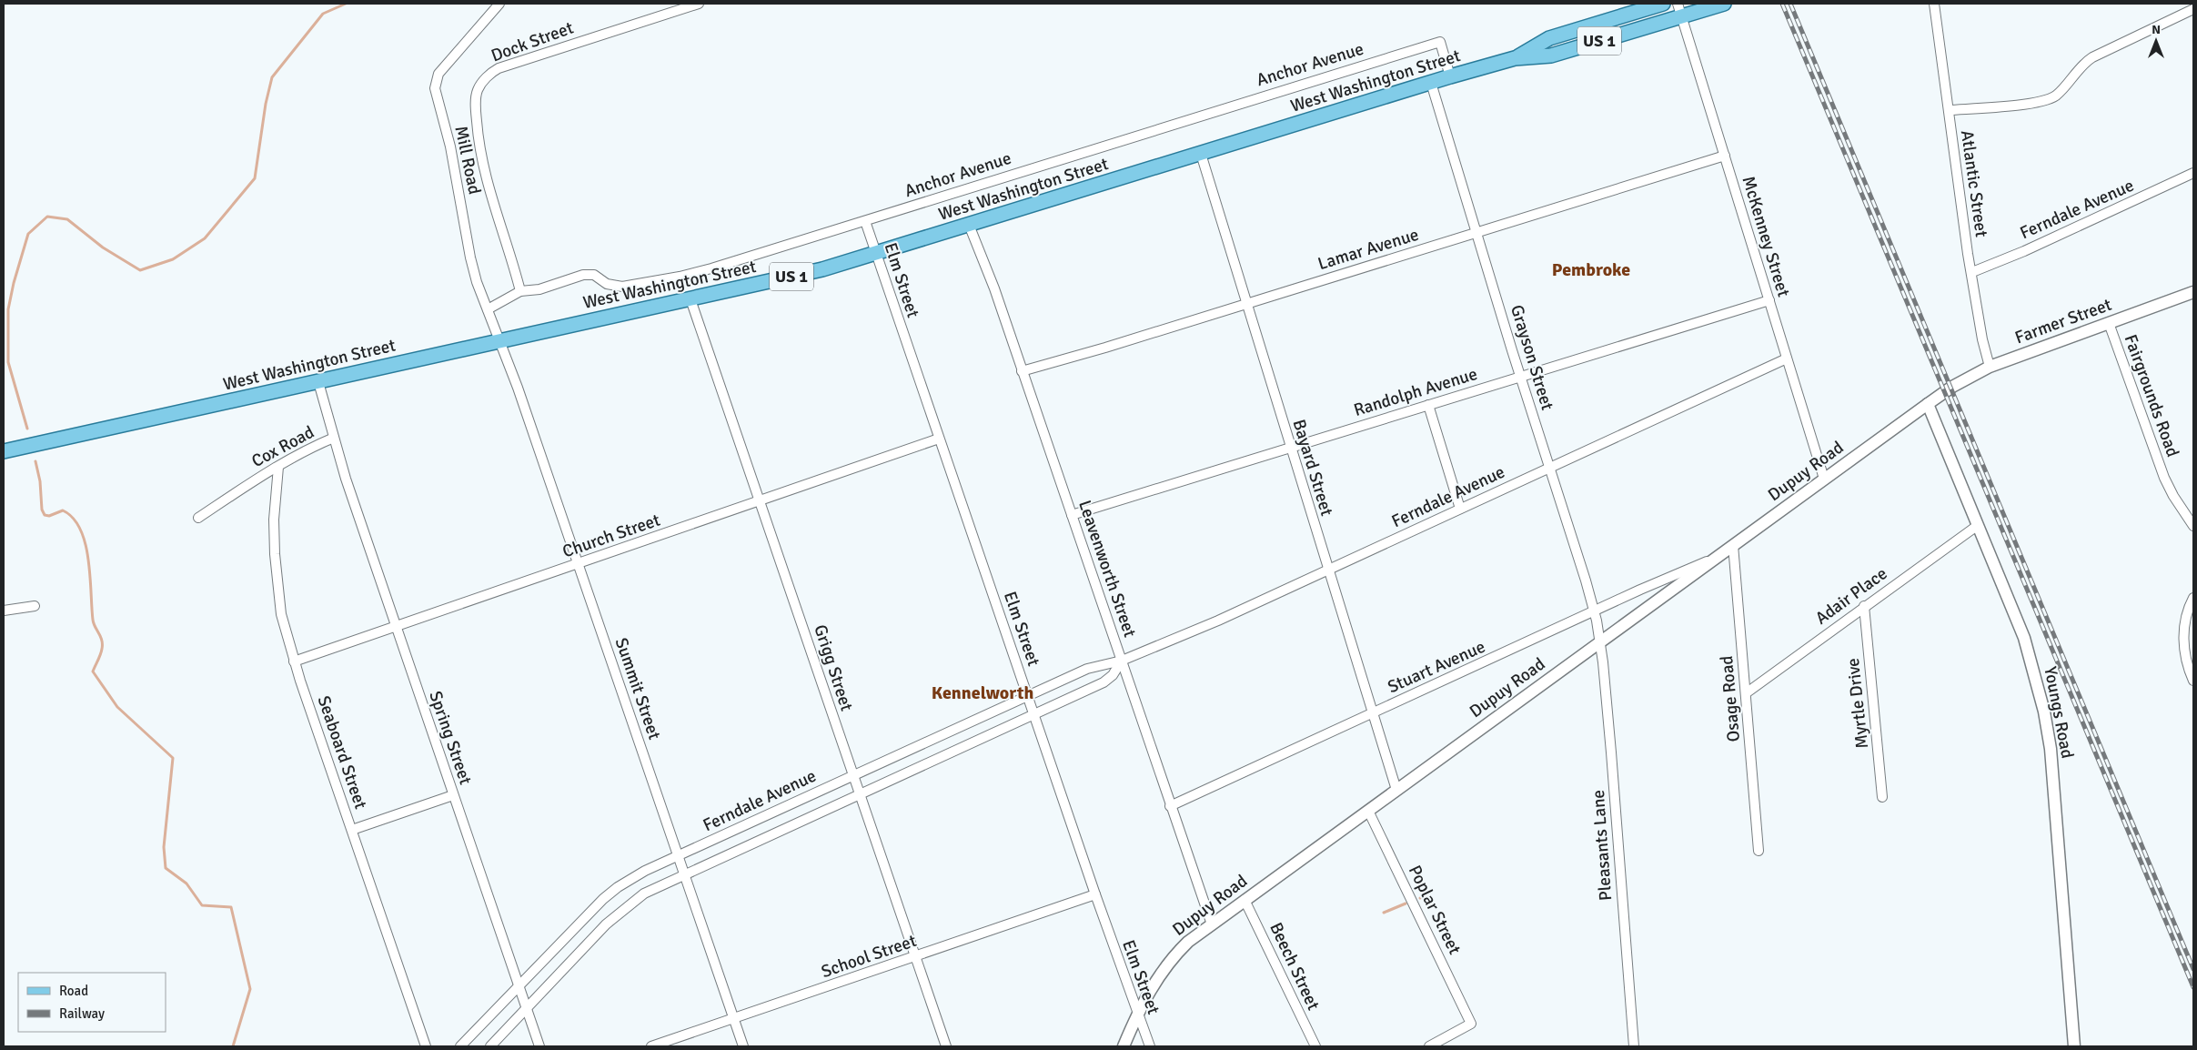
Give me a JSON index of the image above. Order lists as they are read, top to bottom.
{
  "streets": {
    "main road": ["US 1", "West Washington Street"],
    "street": [
      "Dock Street",
      "Anchor Avenue",
      "Mill Road",
      "Atlantic Street",
      "Ferndale Avenue",
      "McKenney Street",
      "Lamar Avenue",
      "Elm Street",
      "Farmer Street",
      "Grayson Street",
      "Randolph Avenue",
      "Fairgrounds Road",
      "Cox Road",
      "Bayard Street",
      "Dupuy Road",
      "Church Street",
      "Leavenworth Street",
      "Adair Place",
      "Stuart Avenue",
      "Grigg Street",
      "Summit Street",
      "Osage Road",
      "Myrtle Drive",
      "Youngs Road",
      "Spring Street",
      "Seaboard Street",
      "Pleasants Lane",
      "Poplar Street",
      "School Street",
      "Beech Street"
    ]
  },
  "crossings": [
    ["Dock Street", "Anchor Avenue"],
    ["Anchor Avenue", "West Washington Street"],
    ["Anchor Avenue", "Mill Road"],
    ["Anchor Avenue", "Elm Street"],
    ["West Washington Street", "Mill Road"],
    ["West Washington Street", "McKenney Street"],
    ["West Washington Street", "Elm Street"],
    ["West Washington Street", "Grayson Street"],
    ["West Washington Street", "Cox Road"],
    ["West Washington Street", "Bayard Street"],
    ["West Washington Street", "Leavenworth Street"],
    ["West Washington Street", "Grigg Street"],
    ["West Washington Street", "Summit Street"],
    ["Mill Road", "Summit Street"],
    ["Atlantic Street", "Ferndale Avenue"],
    ["Atlantic Street", "Farmer Street"],
    ["Ferndale Avenue", "McKenney Street"],
    ["Ferndale Avenue", "Elm Street"],
    ["Ferndale Avenue", "Grayson Street"],
    ["Ferndale Avenue", "Bayard Street"],
    ["Ferndale Avenue", "Leavenworth Street"],
    ["Ferndale Avenue", "Grigg Street"],
    ["Ferndale Avenue", "Summit Street"],
    ["Ferndale Avenue", "Spring Street"],
    ["McKenney Street", "Lamar Avenue"],
    ["McKenney Street", "Randolph Avenue"],
    ["McKenney Street", "Dupuy Road"],
    ["Lamar Avenue", "Grayson Street"],
    ["Lamar Avenue", "Bayard Street"],
    ["Lamar Avenue", "Leavenworth Street"],
    ["Elm Street", "Dupuy Road"],
    ["Elm Street", "Church Street"],
    ["Elm Street", "School Street"],
    ["Farmer Street", "Fairgrounds Road"],
    ["Farmer Street", "Dupuy Road"],
    ["Grayson Street", "Randolph Avenue"],
    ["Grayson Street", "Dupuy Road"],
    ["Grayson Street", "Stuart Avenue"],
    ["Grayson Street", "Pleasants Lane"],
    ["Randolph Avenue", "Bayard Street"],
    ["Randolph Avenue", "Leavenworth Street"],
    ["Cox Road", "Spring Street"],
    ["Cox Road", "Seaboard Street"],
    ["Bayard Street", "Dupuy Road"],
    ["Bayard Street", "Stuart Avenue"],
    ["Dupuy Road", "Leavenworth Street"],
    ["Dupuy Road", "Stuart Avenue"],
    ["Dupuy Road", "Osage Road"],
    ["Dupuy Road", "Youngs Road"],
    ["Dupuy Road", "Pleasants Lane"],
    ["Dupuy Road", "Poplar Street"],
    ["Dupuy Road", "Beech Street"],
    ["Church Street", "Grigg Street"],
    ["Church Street", "Summit Street"],
    ["Church Street", "Spring Street"],
    ["Church Street", "Seaboard Street"],
    ["Leavenworth Street", "Stuart Avenue"],
    ["Adair Place", "Osage Road"],
    ["Adair Place", "Myrtle Drive"],
    ["Adair Place", "Youngs Road"],
    ["Grigg Street", "School Street"],
    ["Summit Street", "School Street"]
  ],
  "districts": ["Pembroke", "Kennelworth"],
  "legend": ["Road", "Railway"],
  "north": "top"
}
